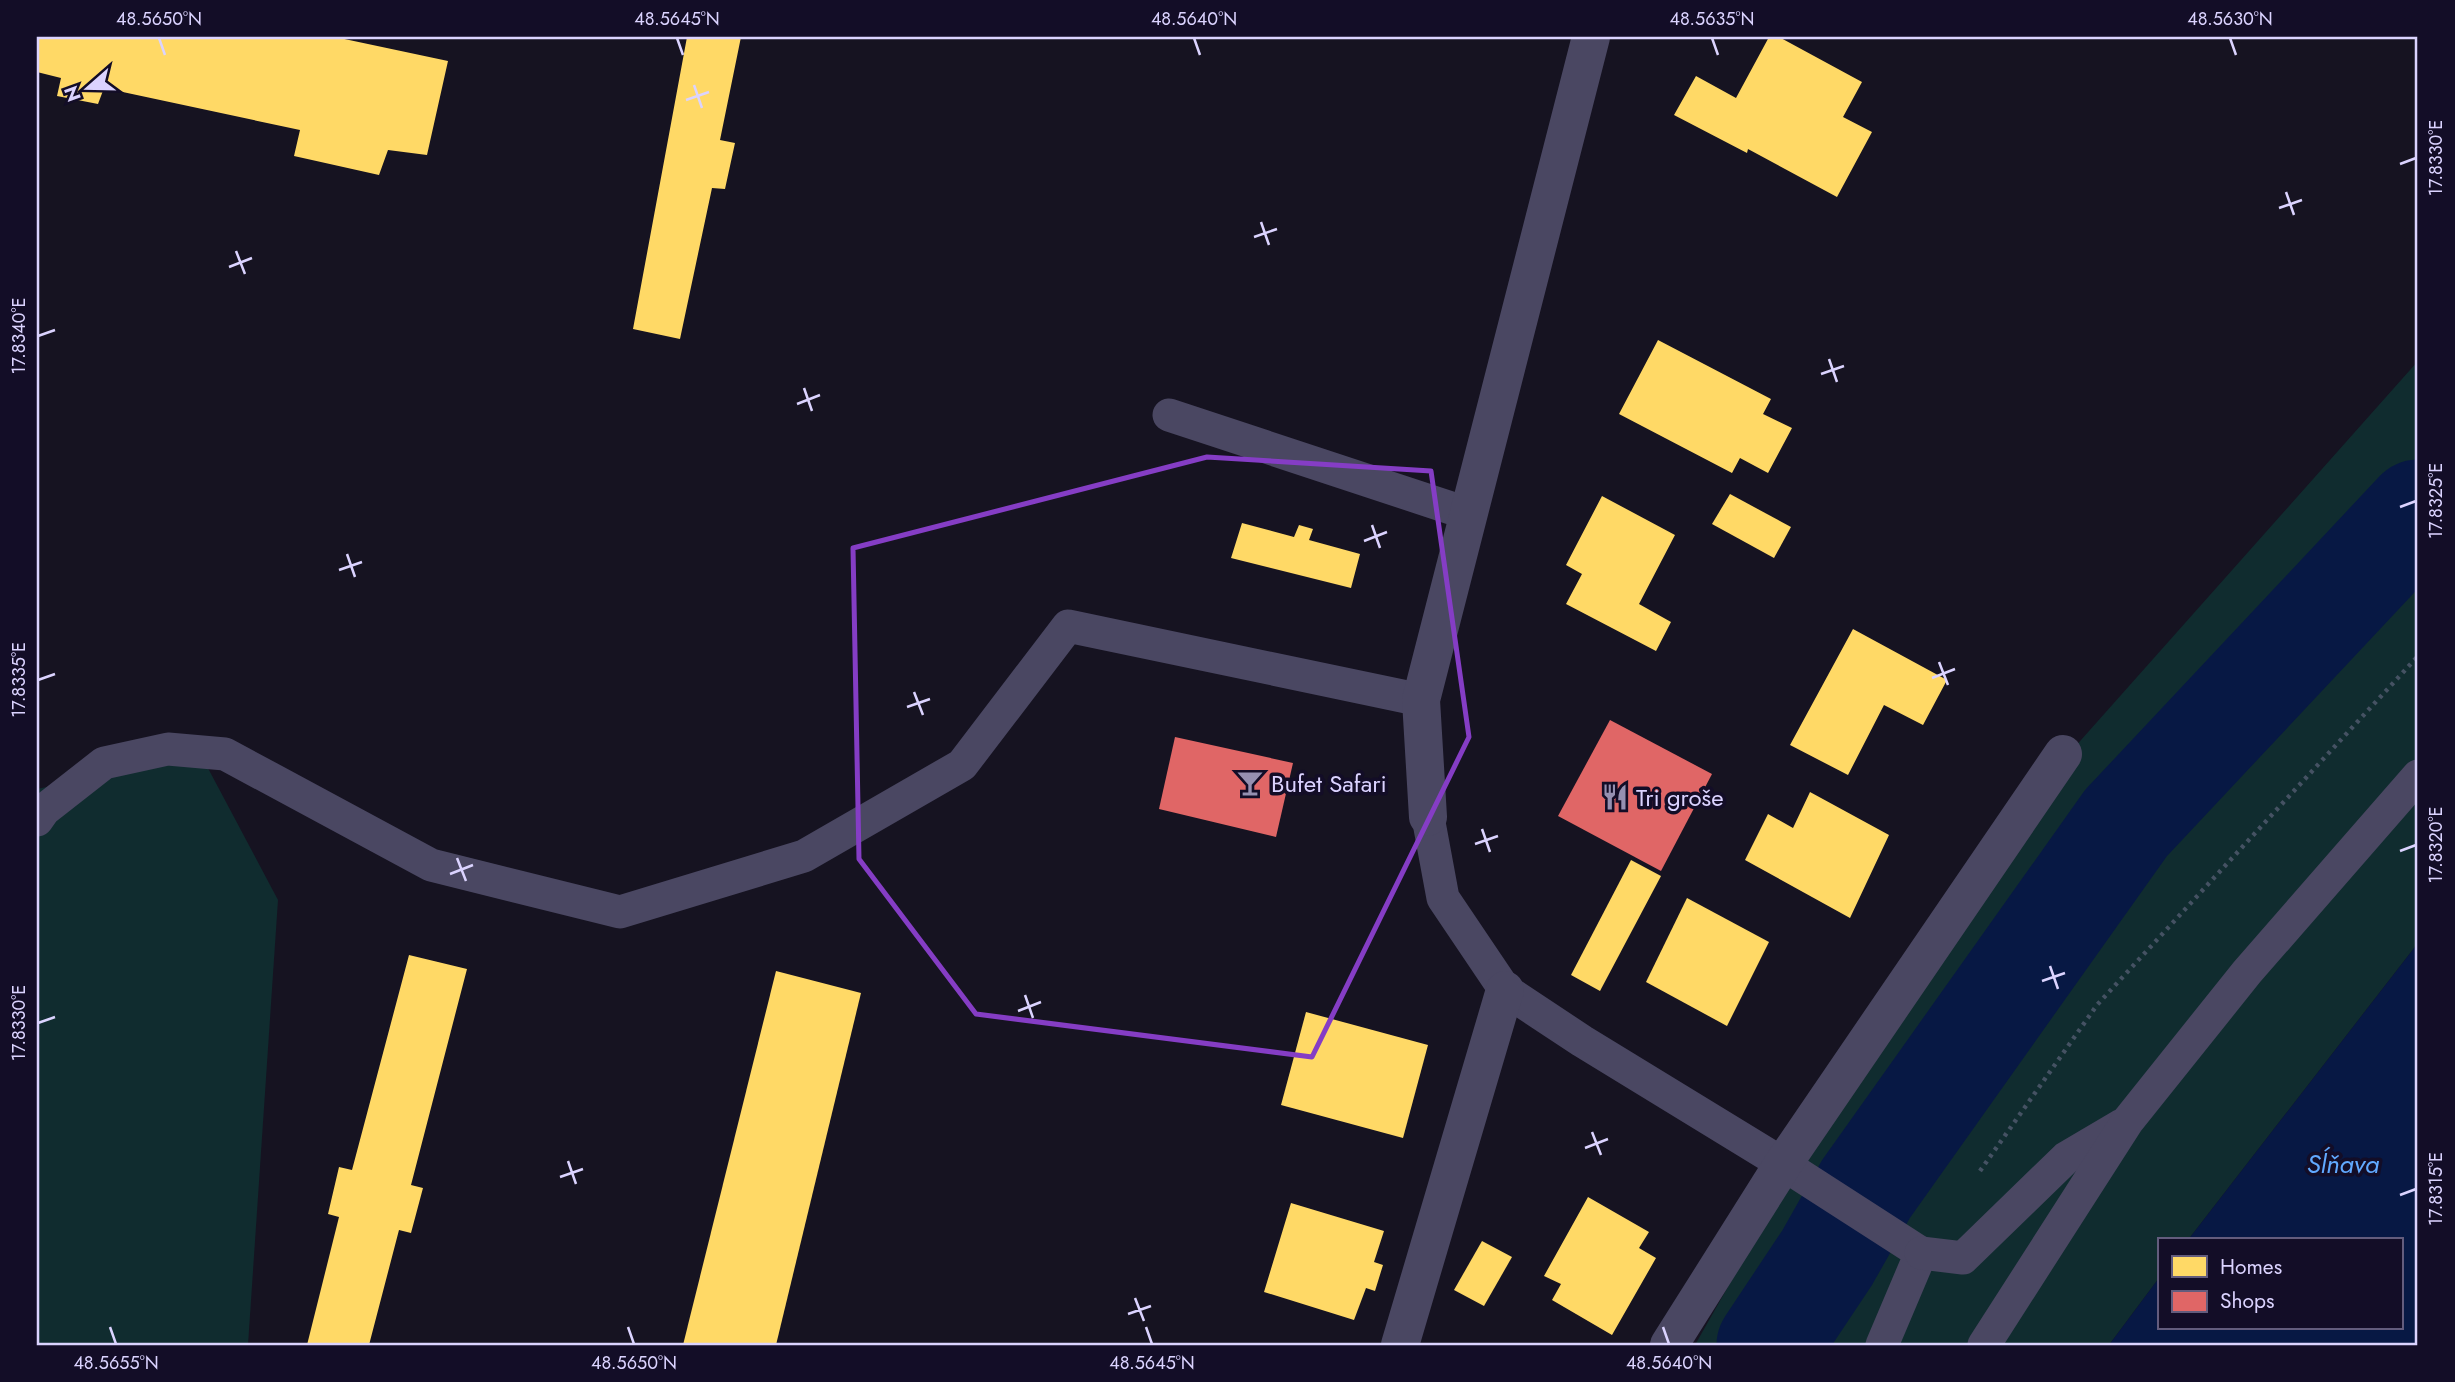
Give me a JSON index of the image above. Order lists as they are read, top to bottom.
{
  "water": ["Sĺňava"],
  "places": {
    "bar": ["Bufet Safari"],
    "restaurant": ["Tri groše"]
  },
  "legend": ["Homes", "Shops"],
  "north": "left",
  "coordinates": [
    "48.5650°N",
    "48.5645°N",
    "48.5640°N",
    "48.5635°N",
    "48.5630°N",
    "17.8330°E",
    "17.8340°E",
    "17.8325°E",
    "17.8335°E",
    "17.8320°E",
    "17.8315°E",
    "48.5655°N"
  ]
}
